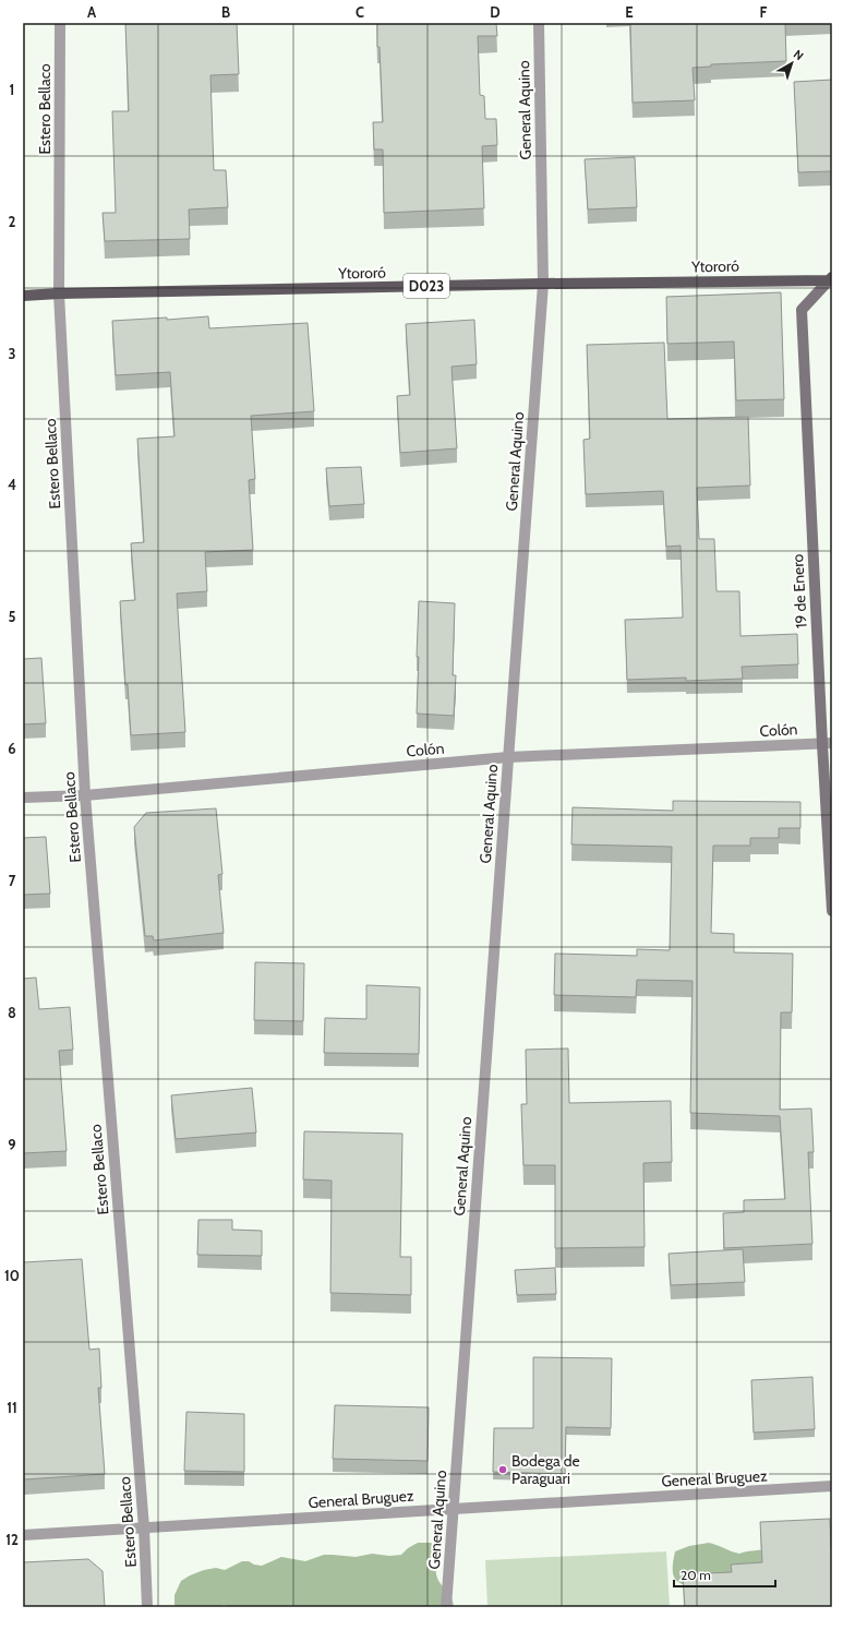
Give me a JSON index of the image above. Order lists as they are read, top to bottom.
{
  "streets": {
    "main road": ["Ytororó", "D023"],
    "street": [
      "Estero Bellaco",
      "General Aquino",
      "19 de Enero",
      "Colón",
      "General Bruguez"
    ]
  },
  "crossings": [
    ["Estero Bellaco", "Ytororó"],
    ["Estero Bellaco", "Colón"],
    ["Estero Bellaco", "General Bruguez"],
    ["General Aquino", "Ytororó"],
    ["General Aquino", "Colón"],
    ["General Aquino", "General Bruguez"],
    ["Ytororó", "19 de Enero"],
    ["19 de Enero", "Colón"]
  ],
  "places": ["Bodega de Paraguari"],
  "scale_bar": "20 m",
  "north": "top right",
  "grid": {
    "columns": [
      "A",
      "B",
      "C",
      "D",
      "E",
      "F"
    ],
    "rows": [
      "1",
      "2",
      "3",
      "4",
      "5",
      "6",
      "7",
      "8",
      "9",
      "10",
      "11",
      "12"
    ]
  }
}
